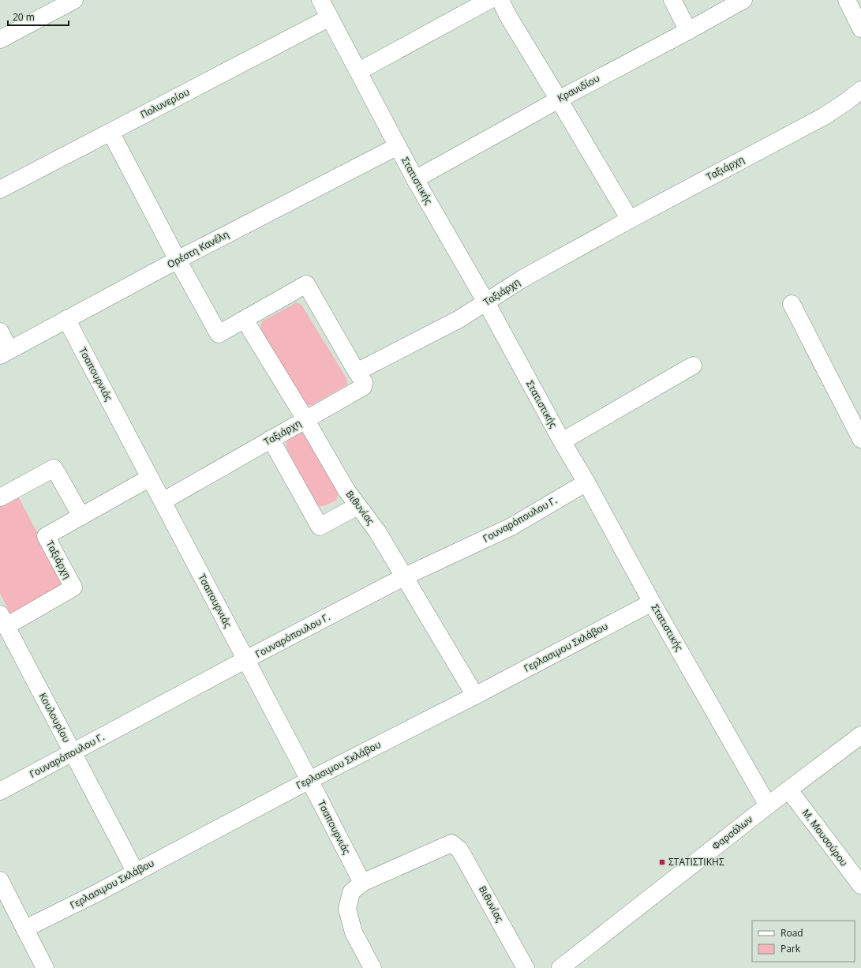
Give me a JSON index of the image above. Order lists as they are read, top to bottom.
{
  "streets": {
    "street": [
      "Κρανιδίου",
      "Πολυνερίου",
      "Ταξιάρχη",
      "Στατιστικής",
      "Ορέστη Κανέλη",
      "Τσαπουρνιάς",
      "Βιθυνίας",
      "Γουναρόπουλου Γ.",
      "Γερλασιμου Σκλάβου",
      "Κουλουρίου",
      "Φαρσάλων",
      "Μ. Μουσούρου"
    ]
  },
  "crossings": [
    ["Κρανιδίου", "Στατιστικής"],
    ["Πολυνερίου", "Στατιστικής"],
    ["Ταξιάρχη", "Στατιστικής"],
    ["Ταξιάρχη", "Τσαπουρνιάς"],
    ["Ταξιάρχη", "Βιθυνίας"],
    ["Ταξιάρχη", "Κουλουρίου"],
    ["Στατιστικής", "Ορέστη Κανέλη"],
    ["Στατιστικής", "Γουναρόπουλου Γ."],
    ["Στατιστικής", "Γερλασιμου Σκλάβου"],
    ["Στατιστικής", "Φαρσάλων"],
    ["Ορέστη Κανέλη", "Τσαπουρνιάς"],
    ["Τσαπουρνιάς", "Βιθυνίας"],
    ["Τσαπουρνιάς", "Γουναρόπουλου Γ."],
    ["Τσαπουρνιάς", "Γερλασιμου Σκλάβου"],
    ["Βιθυνίας", "Γουναρόπουλου Γ."],
    ["Βιθυνίας", "Γερλασιμου Σκλάβου"],
    ["Γουναρόπουλου Γ.", "Κουλουρίου"],
    ["Γερλασιμου Σκλάβου", "Κουλουρίου"],
    ["Φαρσάλων", "Μ. Μουσούρου"]
  ],
  "places": {
    "transit": ["ΣΤΑΤΙΣΤΙΚΗΣ"]
  },
  "legend": ["Road", "Park"],
  "scale_bar": "20 m"
}
